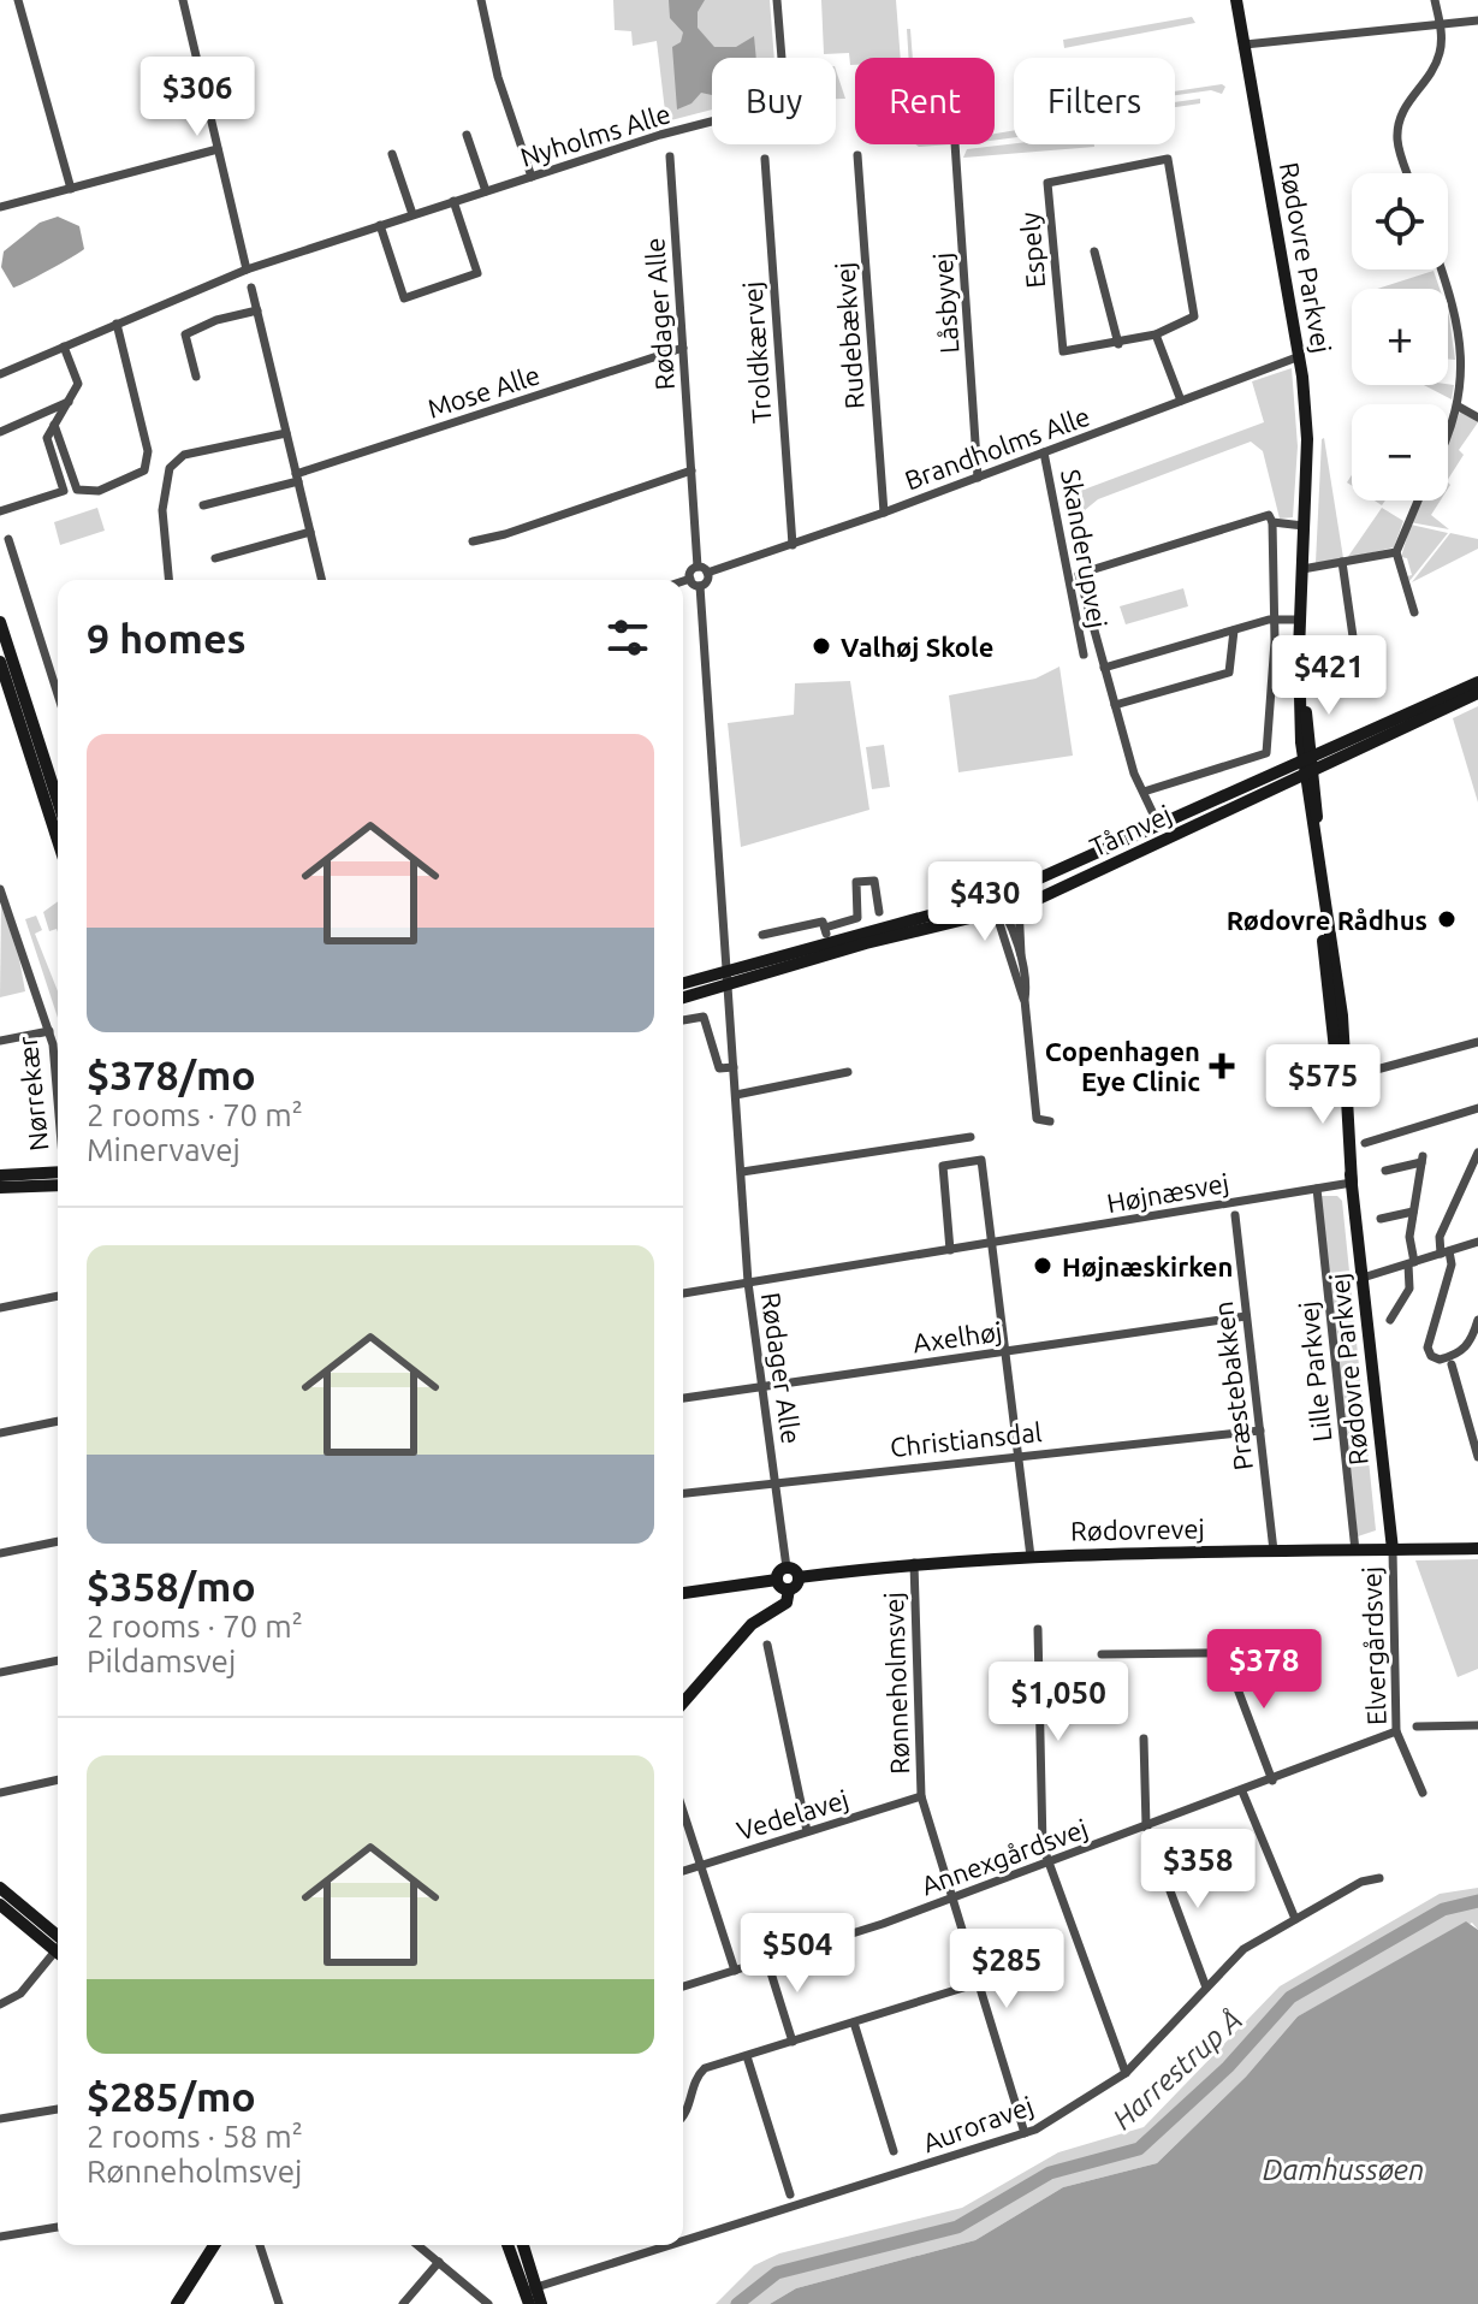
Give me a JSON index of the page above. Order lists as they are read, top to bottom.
{
  "streets": {
    "street": [
      "Nyholms Alle",
      "Espely",
      "Rødovre Parkvej",
      "Låsbyvej",
      "Rødager Alle",
      "Rudebækvej",
      "Troldkærvej",
      "Mose Alle",
      "Brandholms Alle",
      "Skanderupvej",
      "Tårnvej",
      "Nørrekær",
      "Højnæsvej",
      "Axelhøj",
      "Lille Parkvej",
      "Præstebakken",
      "Christiansdal",
      "Rødovrevej",
      "Elvergårdsvej",
      "Rønneholmsvej",
      "Vedelavej",
      "Annexgårdsvej",
      "Auroravej"
    ]
  },
  "crossings": [
    ["Rødovre Parkvej", "Brandholms Alle"],
    ["Rødovre Parkvej", "Tårnvej"],
    ["Rødovre Parkvej", "Højnæsvej"],
    ["Rødovre Parkvej", "Rødovrevej"],
    ["Rødovre Parkvej", "Elvergårdsvej"],
    ["Låsbyvej", "Brandholms Alle"],
    ["Rødager Alle", "Mose Alle"],
    ["Rødager Alle", "Tårnvej"],
    ["Rødager Alle", "Højnæsvej"],
    ["Rødager Alle", "Axelhøj"],
    ["Rødager Alle", "Christiansdal"],
    ["Rudebækvej", "Brandholms Alle"],
    ["Troldkærvej", "Brandholms Alle"],
    ["Brandholms Alle", "Skanderupvej"],
    ["Højnæsvej", "Lille Parkvej"],
    ["Axelhøj", "Præstebakken"],
    ["Lille Parkvej", "Rødovrevej"],
    ["Præstebakken", "Christiansdal"],
    ["Præstebakken", "Rødovrevej"],
    ["Rødovrevej", "Elvergårdsvej"],
    ["Rødovrevej", "Rønneholmsvej"],
    ["Elvergårdsvej", "Annexgårdsvej"],
    ["Rønneholmsvej", "Vedelavej"],
    ["Rønneholmsvej", "Annexgårdsvej"],
    ["Rønneholmsvej", "Auroravej"]
  ],
  "water": ["Harrestrup Å", "Damhussøen"],
  "places": {
    "other": ["Valhøj Skole", "Rødovre Rådhus", "Højnæskirken"],
    "health": ["Copenhagen Eye Clinic"]
  },
  "page": {
    "price": [
      "$306",
      "$421",
      "$430",
      "$575",
      "$378",
      "$1,050",
      "$358",
      "$504",
      "$285"
    ],
    "chip": ["Buy", "Rent", "Filters"],
    "map_buttons": ["+", "−"],
    "heading": "9 homes",
    "list": [
      {
        "name": "$378/mo",
        "note": "2 rooms · 70 m² · Minervavej"
      },
      {
        "name": "$358/mo",
        "note": "2 rooms · 70 m² · Pildamsvej"
      },
      {
        "name": "$285/mo",
        "note": "2 rooms · 58 m² · Rønneholmsvej"
      }
    ]
  }
}
